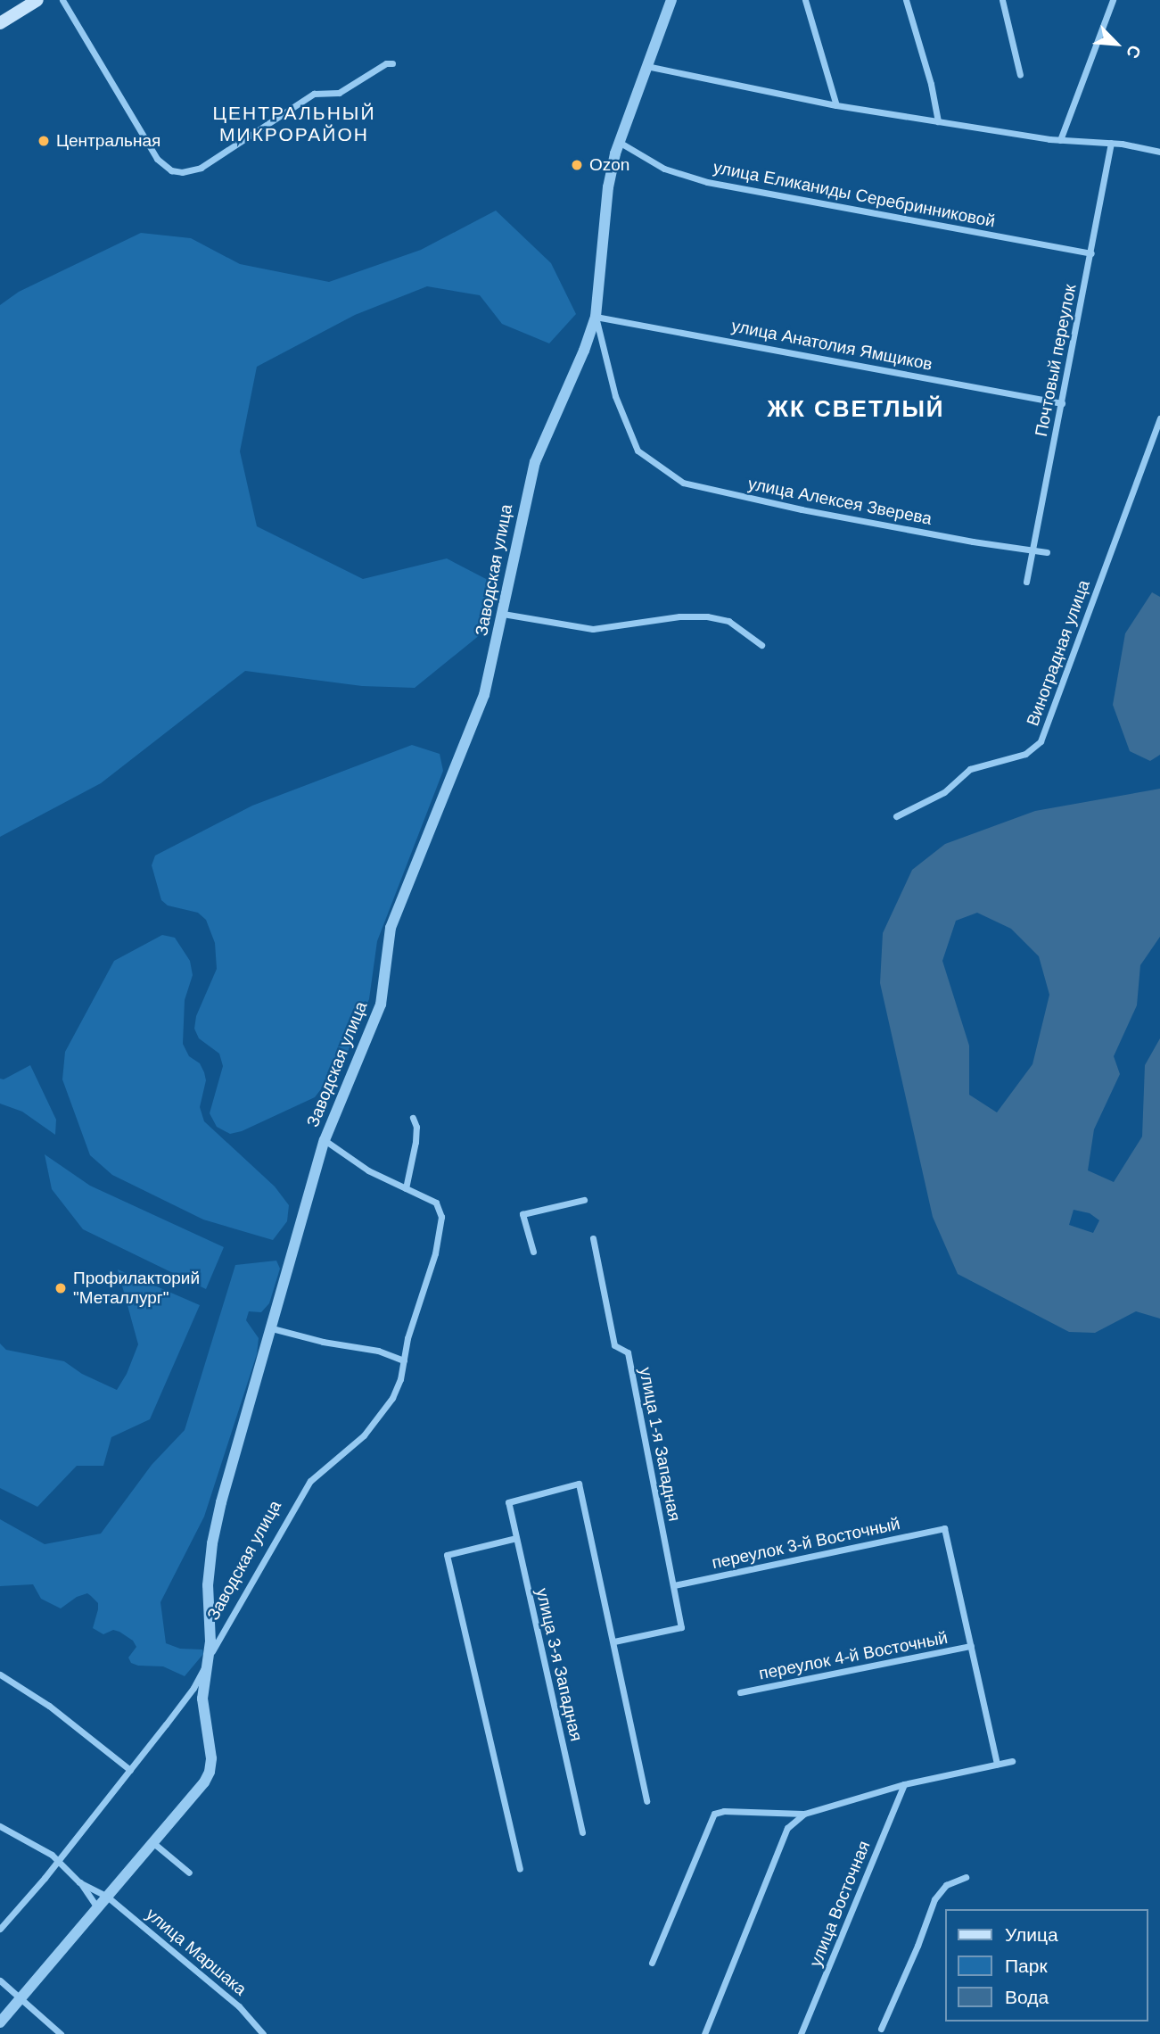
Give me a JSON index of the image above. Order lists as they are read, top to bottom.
{
  "streets": {
    "street": [
      "улица Еликаниды Серебринниковой",
      "улица Анатолия Ямщиков",
      "Почтовый переулок",
      "улица Алексея Зверева",
      "Заводская улица",
      "Виноградная улица",
      "улица 1-я Западная",
      "переулок 3-й Восточный",
      "переулок 4-й Восточный",
      "улица 3-я Западная",
      "улица Восточная",
      "улица Маршака"
    ]
  },
  "crossings": [
    ["улица Еликаниды Серебринниковой", "Почтовый переулок"],
    ["улица Еликаниды Серебринниковой", "Заводская улица"],
    ["улица Анатолия Ямщиков", "Почтовый переулок"],
    ["улица Анатолия Ямщиков", "улица Алексея Зверева"],
    ["улица Анатолия Ямщиков", "Заводская улица"],
    ["Почтовый переулок", "улица Алексея Зверева"],
    ["улица Алексея Зверева", "Заводская улица"],
    ["Заводская улица", "улица Маршака"],
    ["улица 1-я Западная", "переулок 3-й Восточный"],
    ["улица 1-я Западная", "улица 3-я Западная"],
    ["переулок 3-й Восточный", "переулок 4-й Восточный"]
  ],
  "districts": ["ЦЕНТРАЛЬНЫЙ МИКРОРАЙОН", "ЖК СВЕТЛЫЙ"],
  "places": ["Центральная", "Ozon", "Профилакторий \"Металлург\""],
  "legend": ["Улица", "Парк", "Вода"],
  "north": "bottom right"
}
